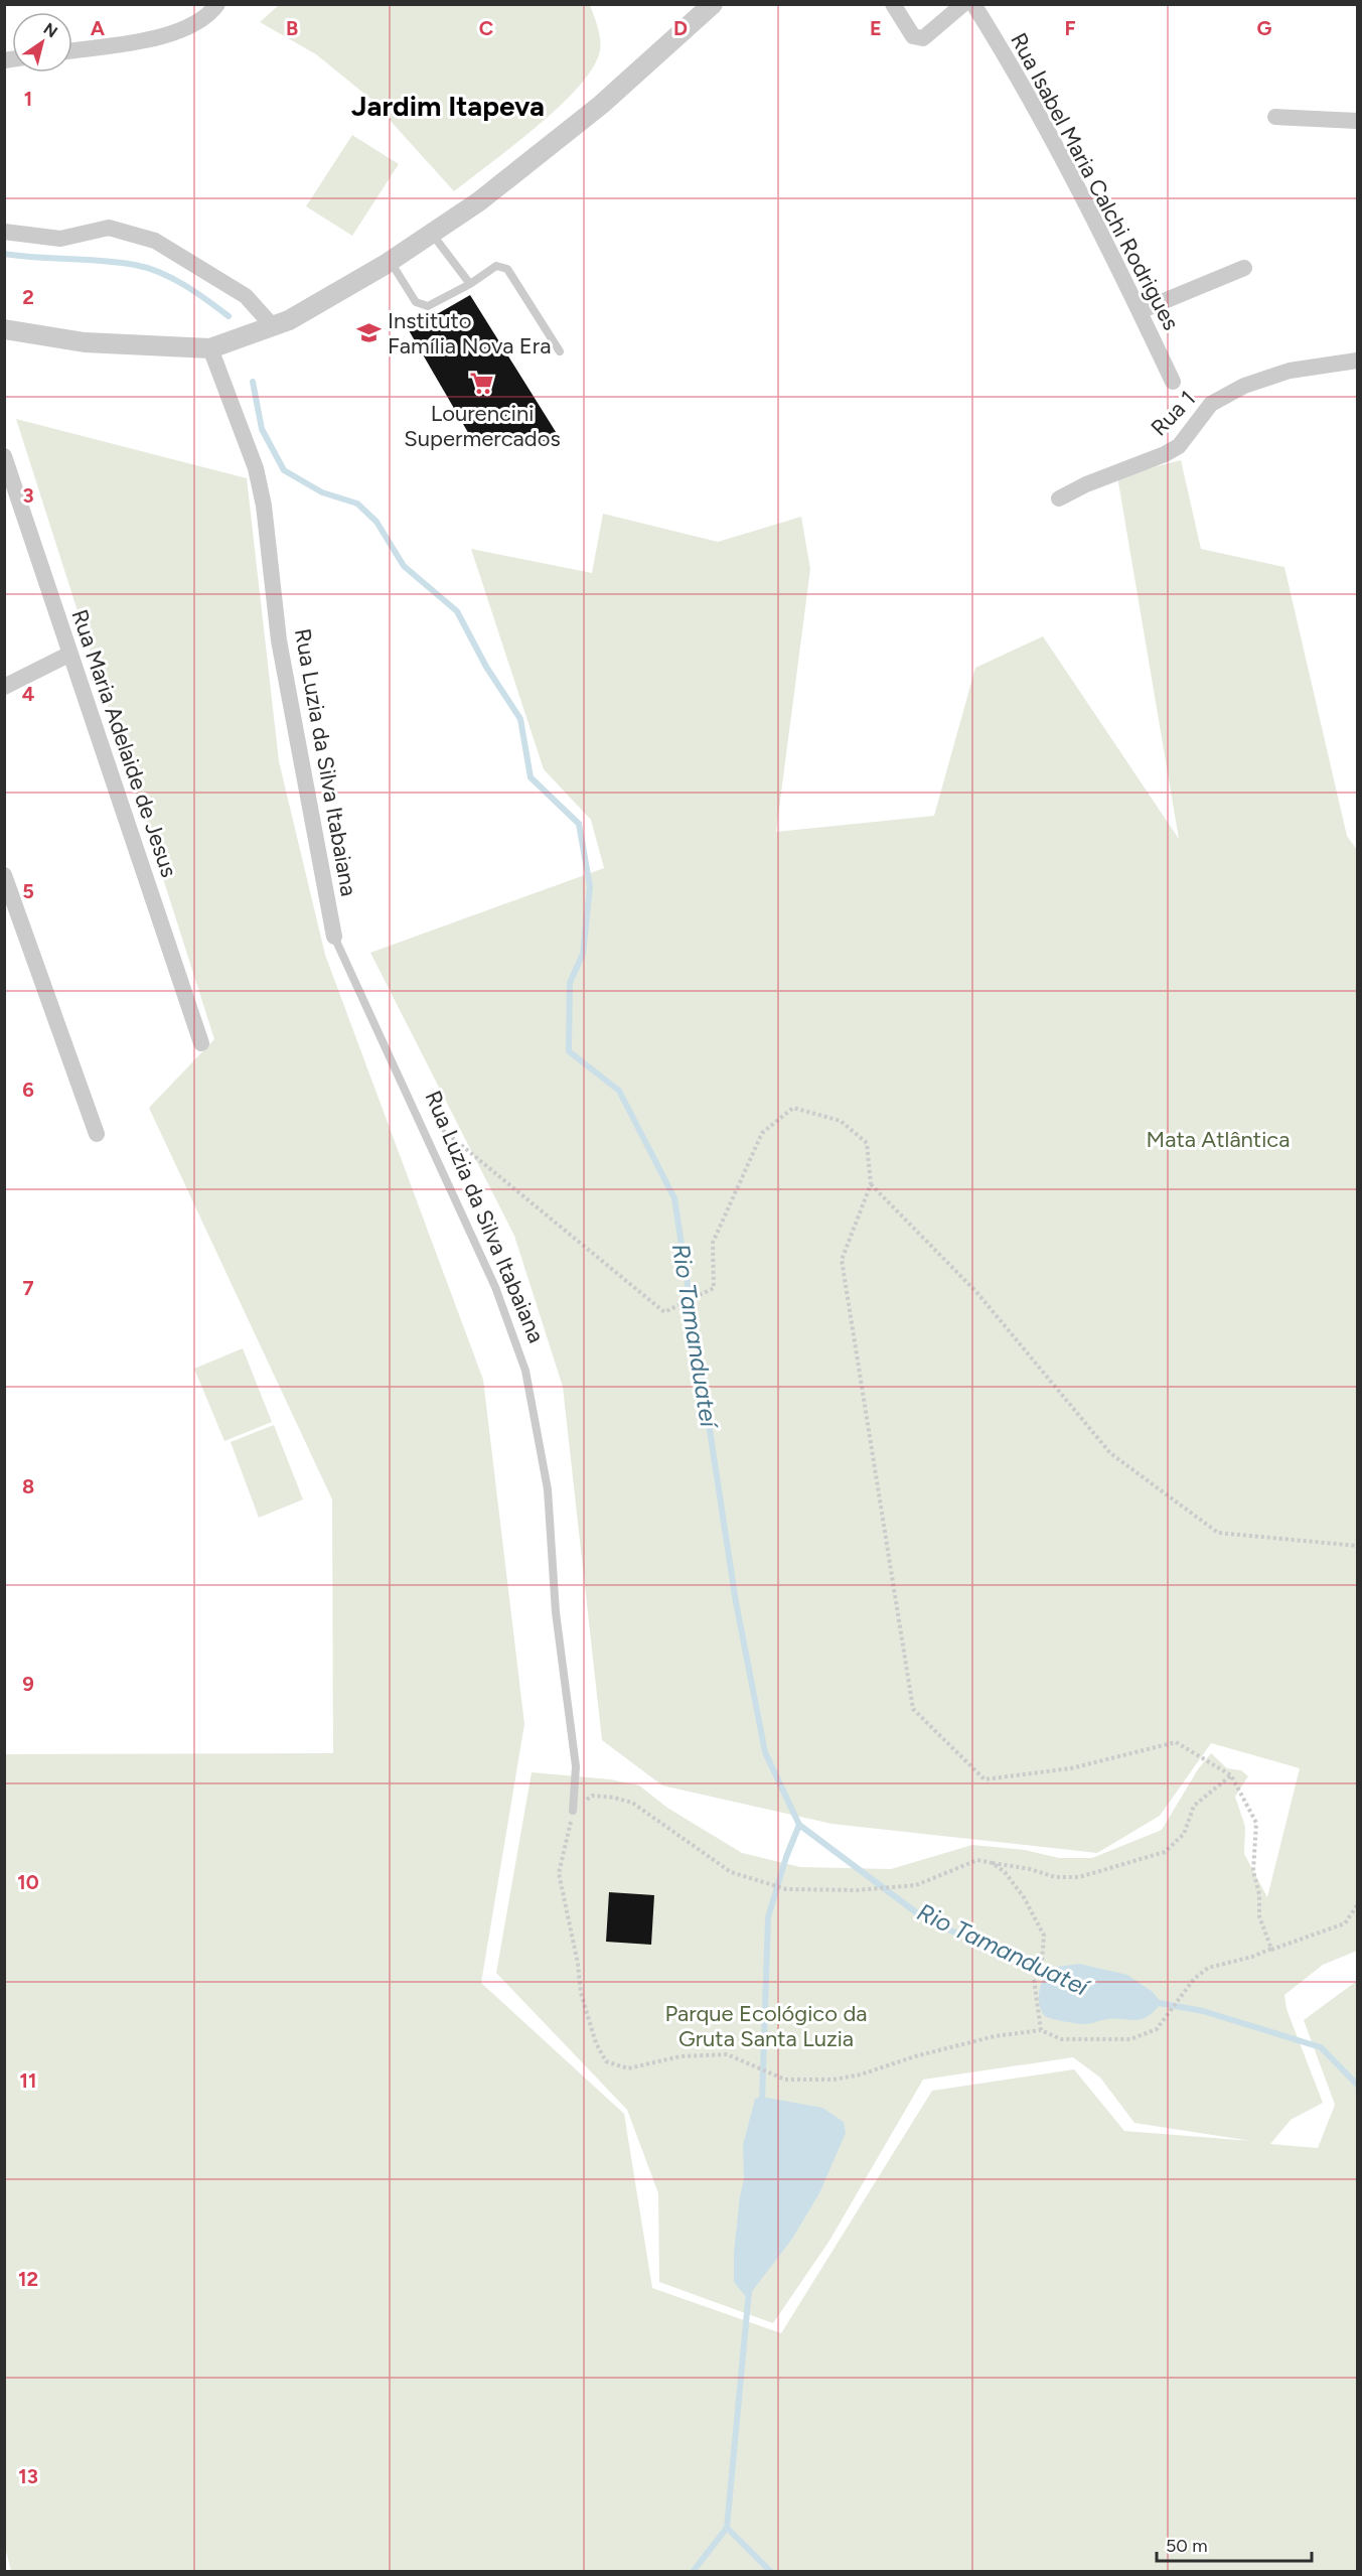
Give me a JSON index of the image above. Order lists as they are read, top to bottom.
{
  "streets": {
    "street": [
      "Rua Isabel Maria Calchi Rodrigues",
      "Rua 1",
      "Rua Maria Adelaide de Jesus",
      "Rua Luzia da Silva Itabaiana"
    ]
  },
  "districts": ["Jardim Itapeva"],
  "water": ["Rio Tamanduateí"],
  "parks": ["Mata Atlântica", "Parque Ecológico da Gruta Santa Luzia"],
  "places": {
    "school or university": ["Instituto Família Nova Era"],
    "supermarket": ["Lourencini Supermercados"]
  },
  "scale_bar": "50 m",
  "north": "top right",
  "grid": {
    "columns": [
      "A",
      "B",
      "C",
      "D",
      "E",
      "F",
      "G"
    ],
    "rows": [
      "1",
      "2",
      "3",
      "4",
      "5",
      "6",
      "7",
      "8",
      "9",
      "10",
      "11",
      "12",
      "13"
    ]
  }
}
